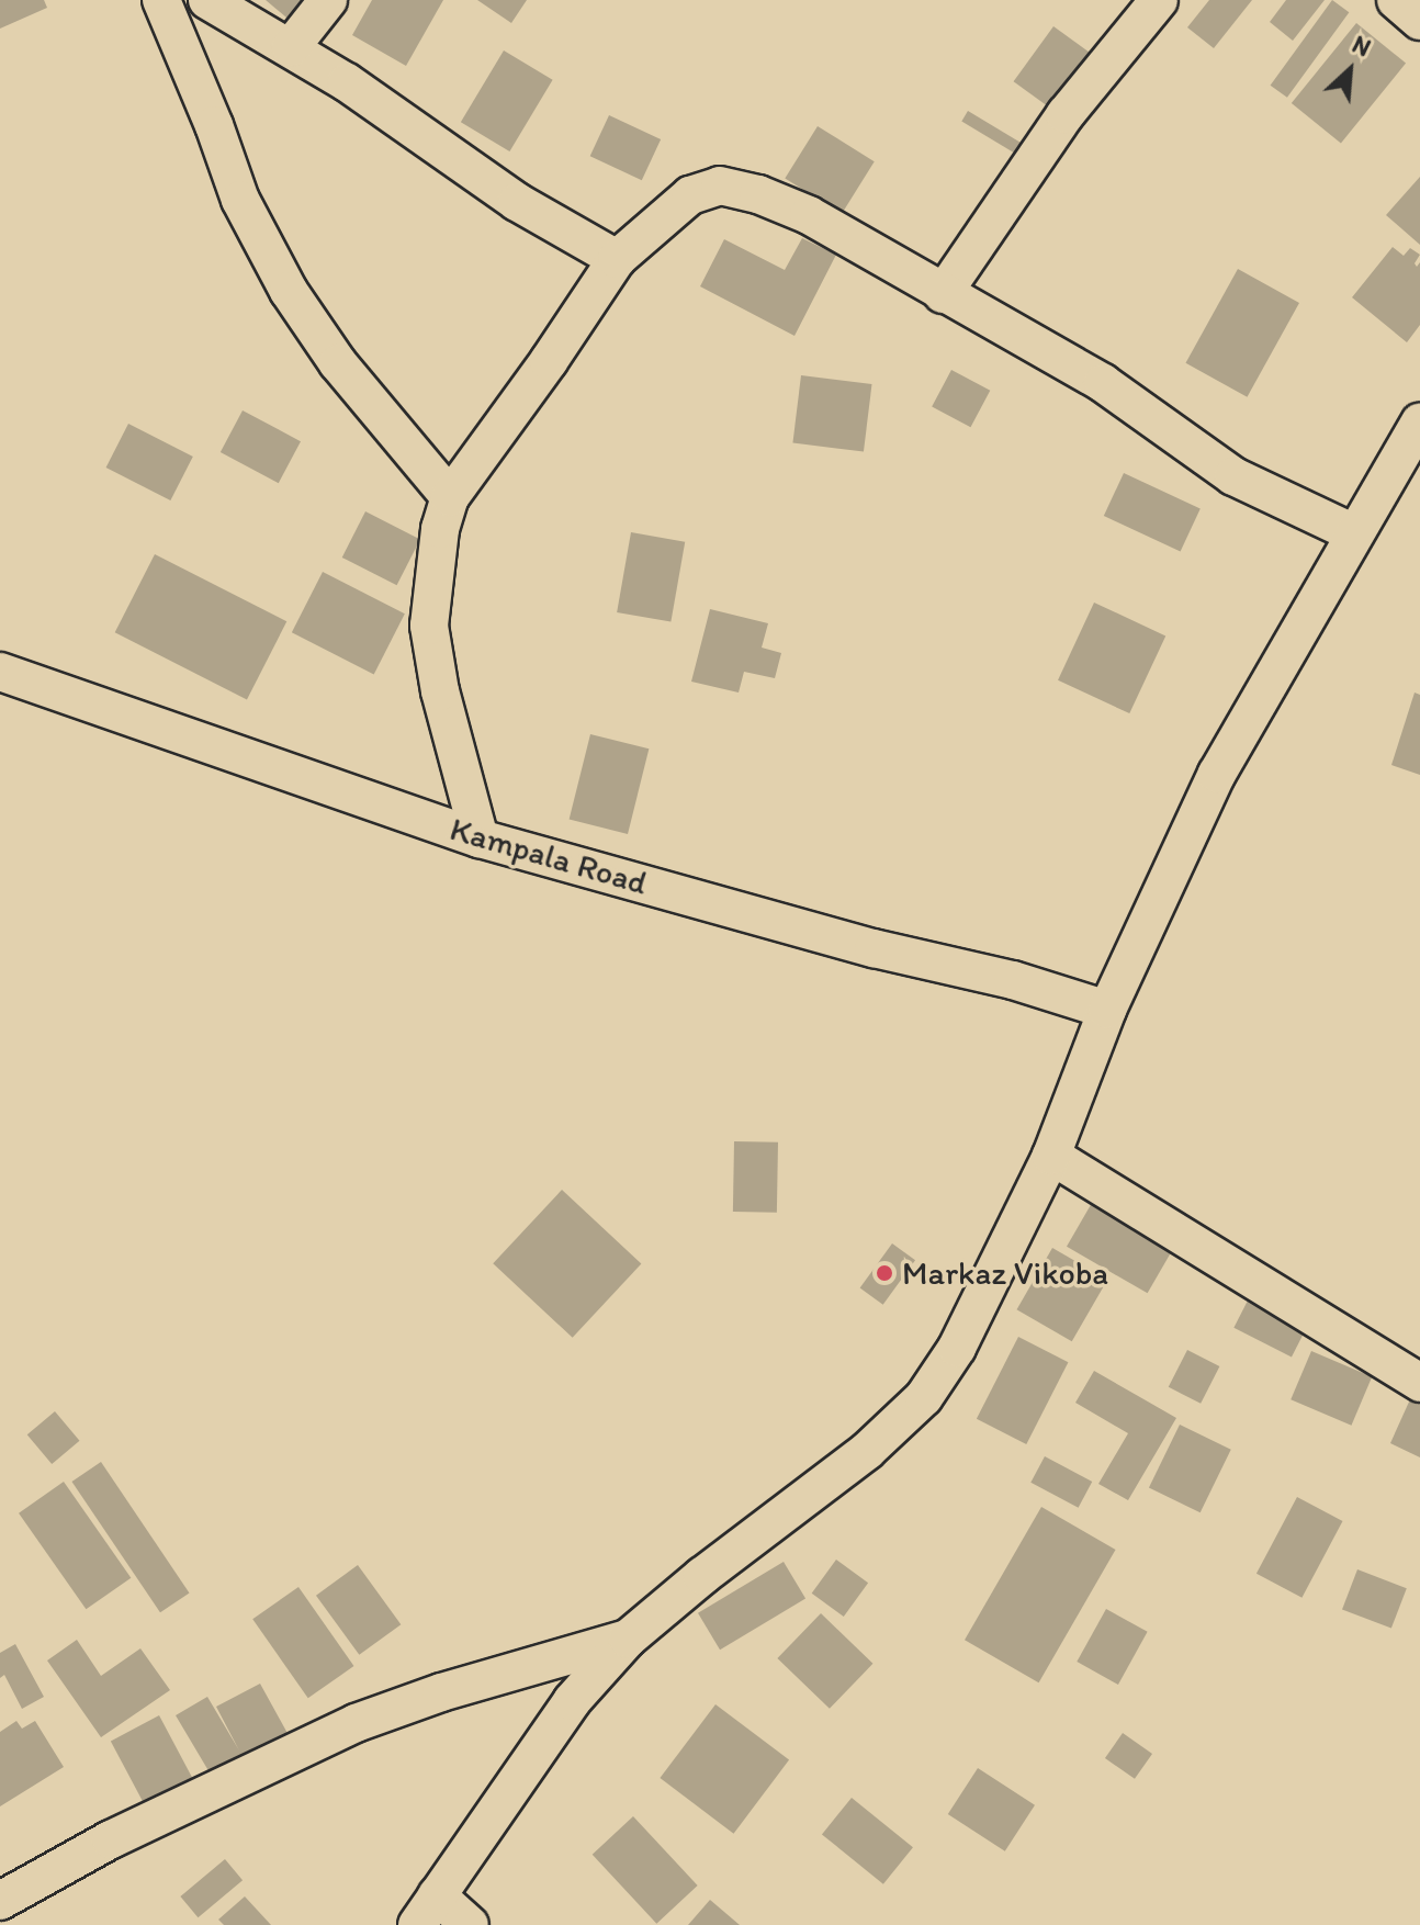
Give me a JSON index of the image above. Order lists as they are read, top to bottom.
{
  "streets": {
    "street": ["Kampala Road"]
  },
  "places": ["Markaz Vikoba"],
  "north": "top right"
}
